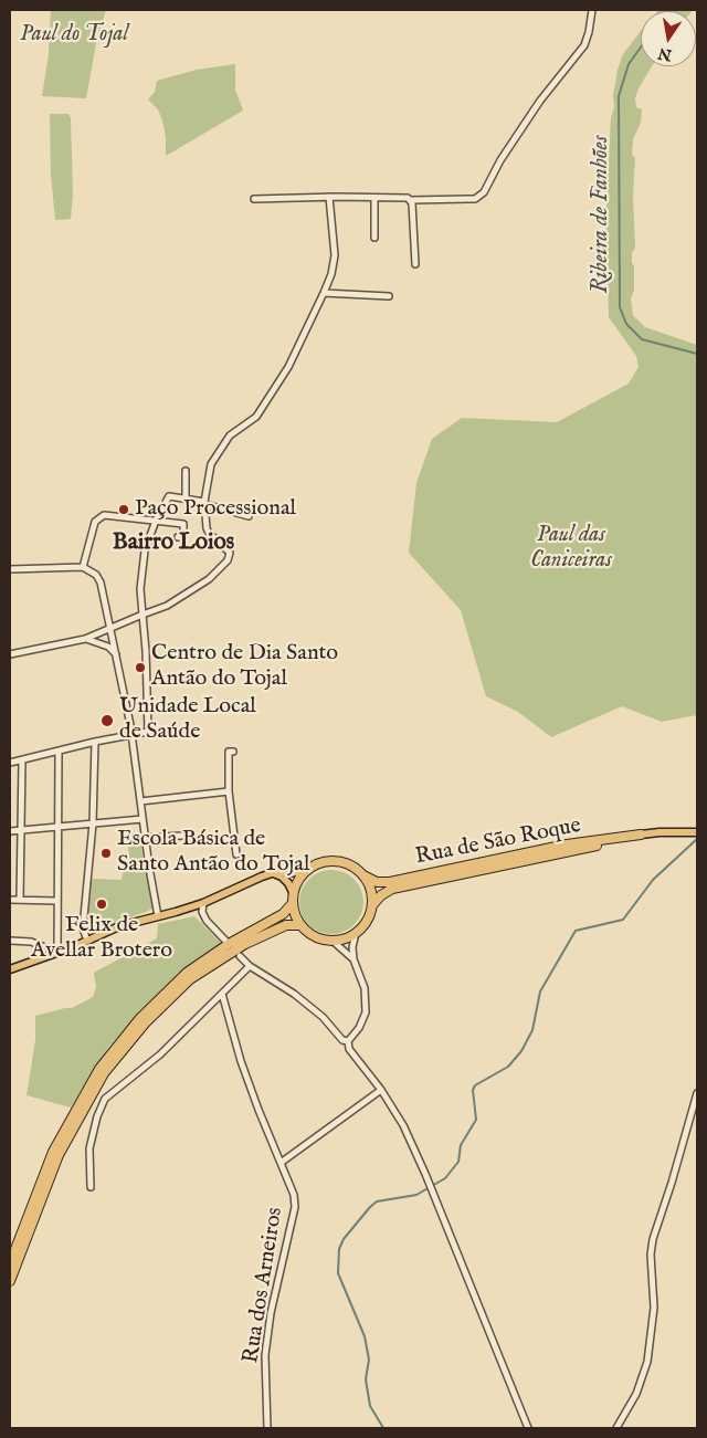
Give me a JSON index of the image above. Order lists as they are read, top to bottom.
{
  "streets": {
    "highway": ["Rua de São Roque"],
    "street": ["Rua dos Arneiros"]
  },
  "districts": ["Bairro Loios"],
  "water": ["Ribeira de Fanhões"],
  "parks": ["Paul do Tojal", "Paul das Caniceiras"],
  "places": [
    "Paço Processional",
    "Centro de Dia Santo Antão do Tojal",
    "Unidade Local de Saúde",
    "Escola Básica de Santo Antão do Tojal",
    "Felix de Avellar Brotero"
  ],
  "north": "bottom"
}
